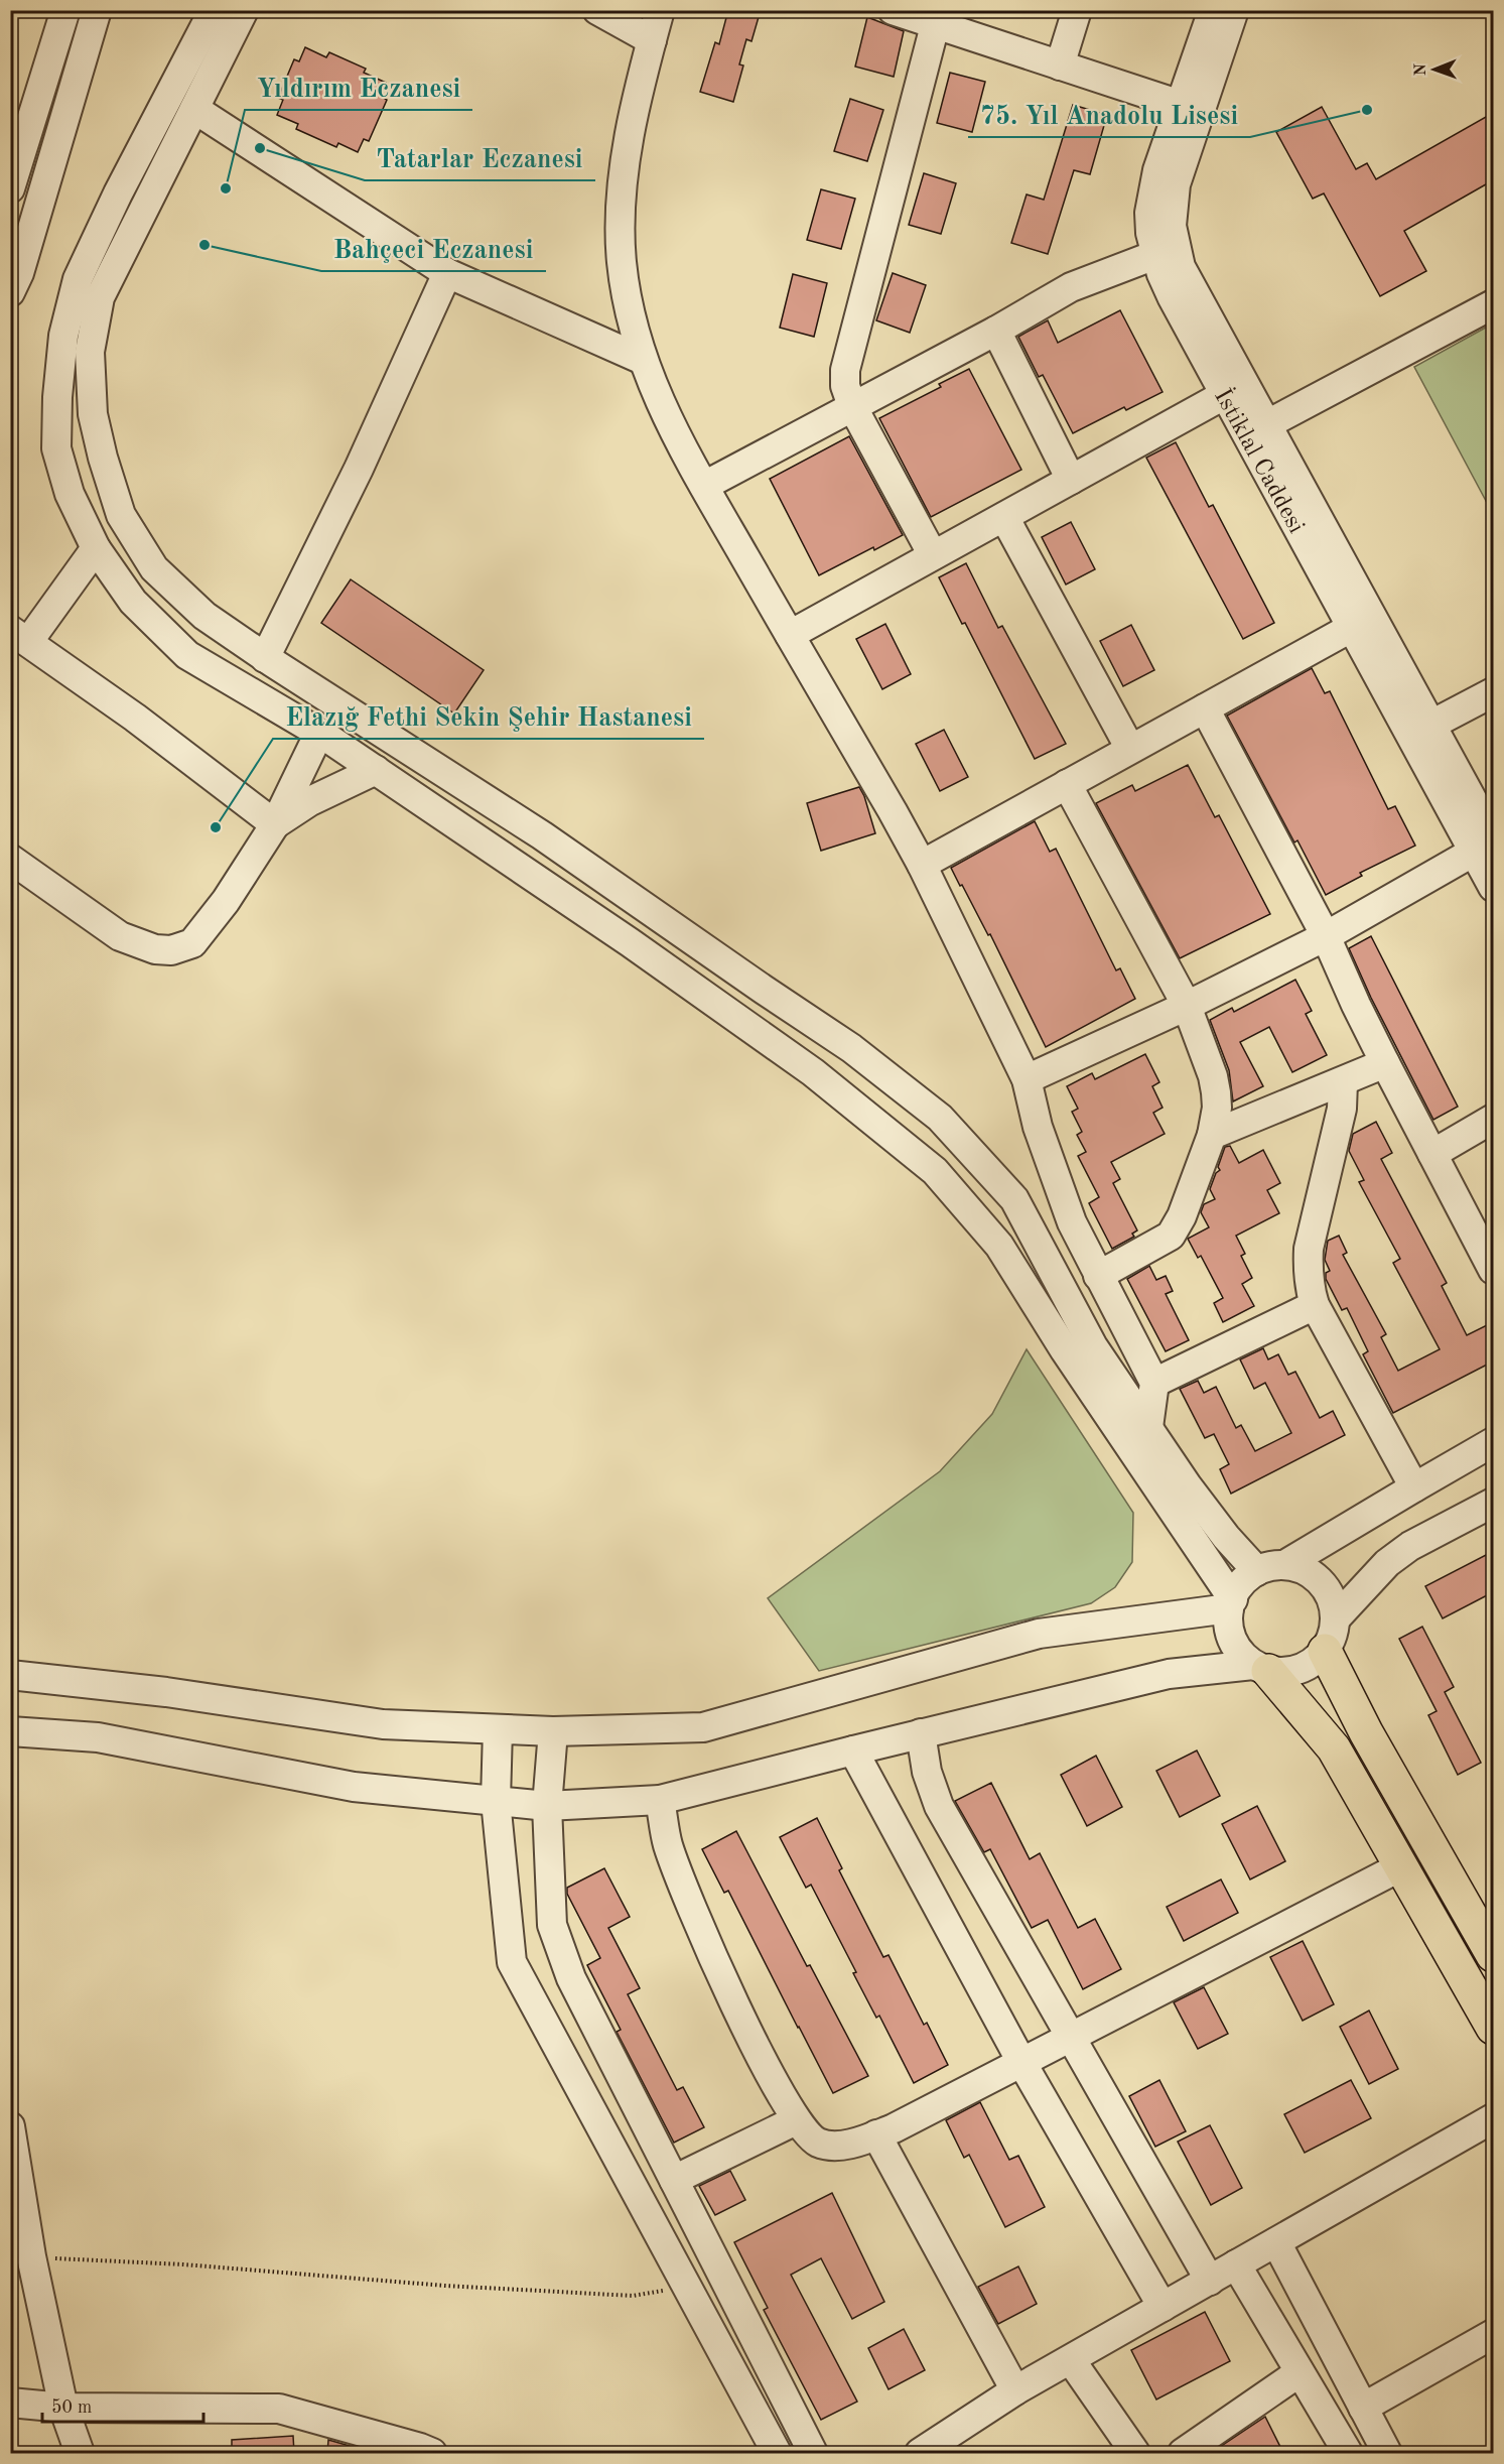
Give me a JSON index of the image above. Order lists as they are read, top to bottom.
{
  "streets": {
    "street": ["İstiklal Caddesi"]
  },
  "places": [
    "75. Yıl Anadolu Lisesi",
    "Tatarlar Eczanesi",
    "Yıldırım Eczanesi",
    "Bahçeci Eczanesi",
    "Elazığ Fethi Sekin Şehir Hastanesi"
  ],
  "scale_bar": "50 m",
  "north": "left"
}
